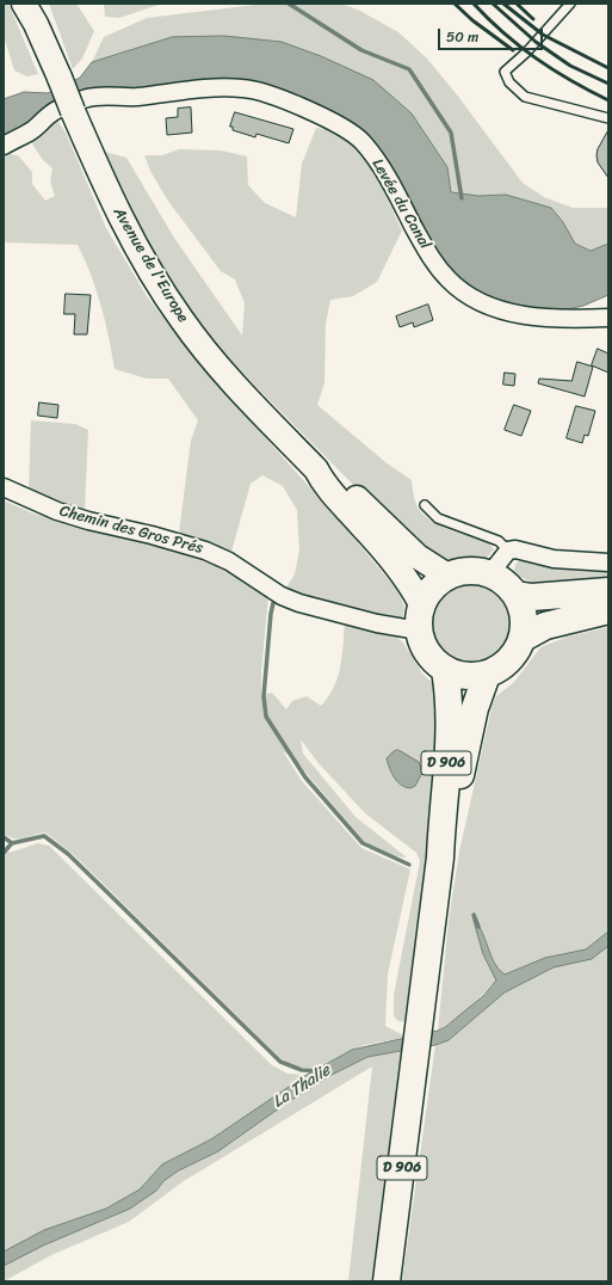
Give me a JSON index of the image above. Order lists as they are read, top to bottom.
{
  "streets": {
    "main road": ["Avenue de l'Europe", "D 906"],
    "street": ["Levée du Canal", "Chemin des Gros Prés"]
  },
  "crossings": [
    ["Avenue de l'Europe", "Chemin des Gros Prés"],
    ["Avenue de l'Europe", "D 906"],
    ["Chemin des Gros Prés", "D 906"]
  ],
  "water": ["La Thalie"],
  "scale_bar": "50 m"
}
